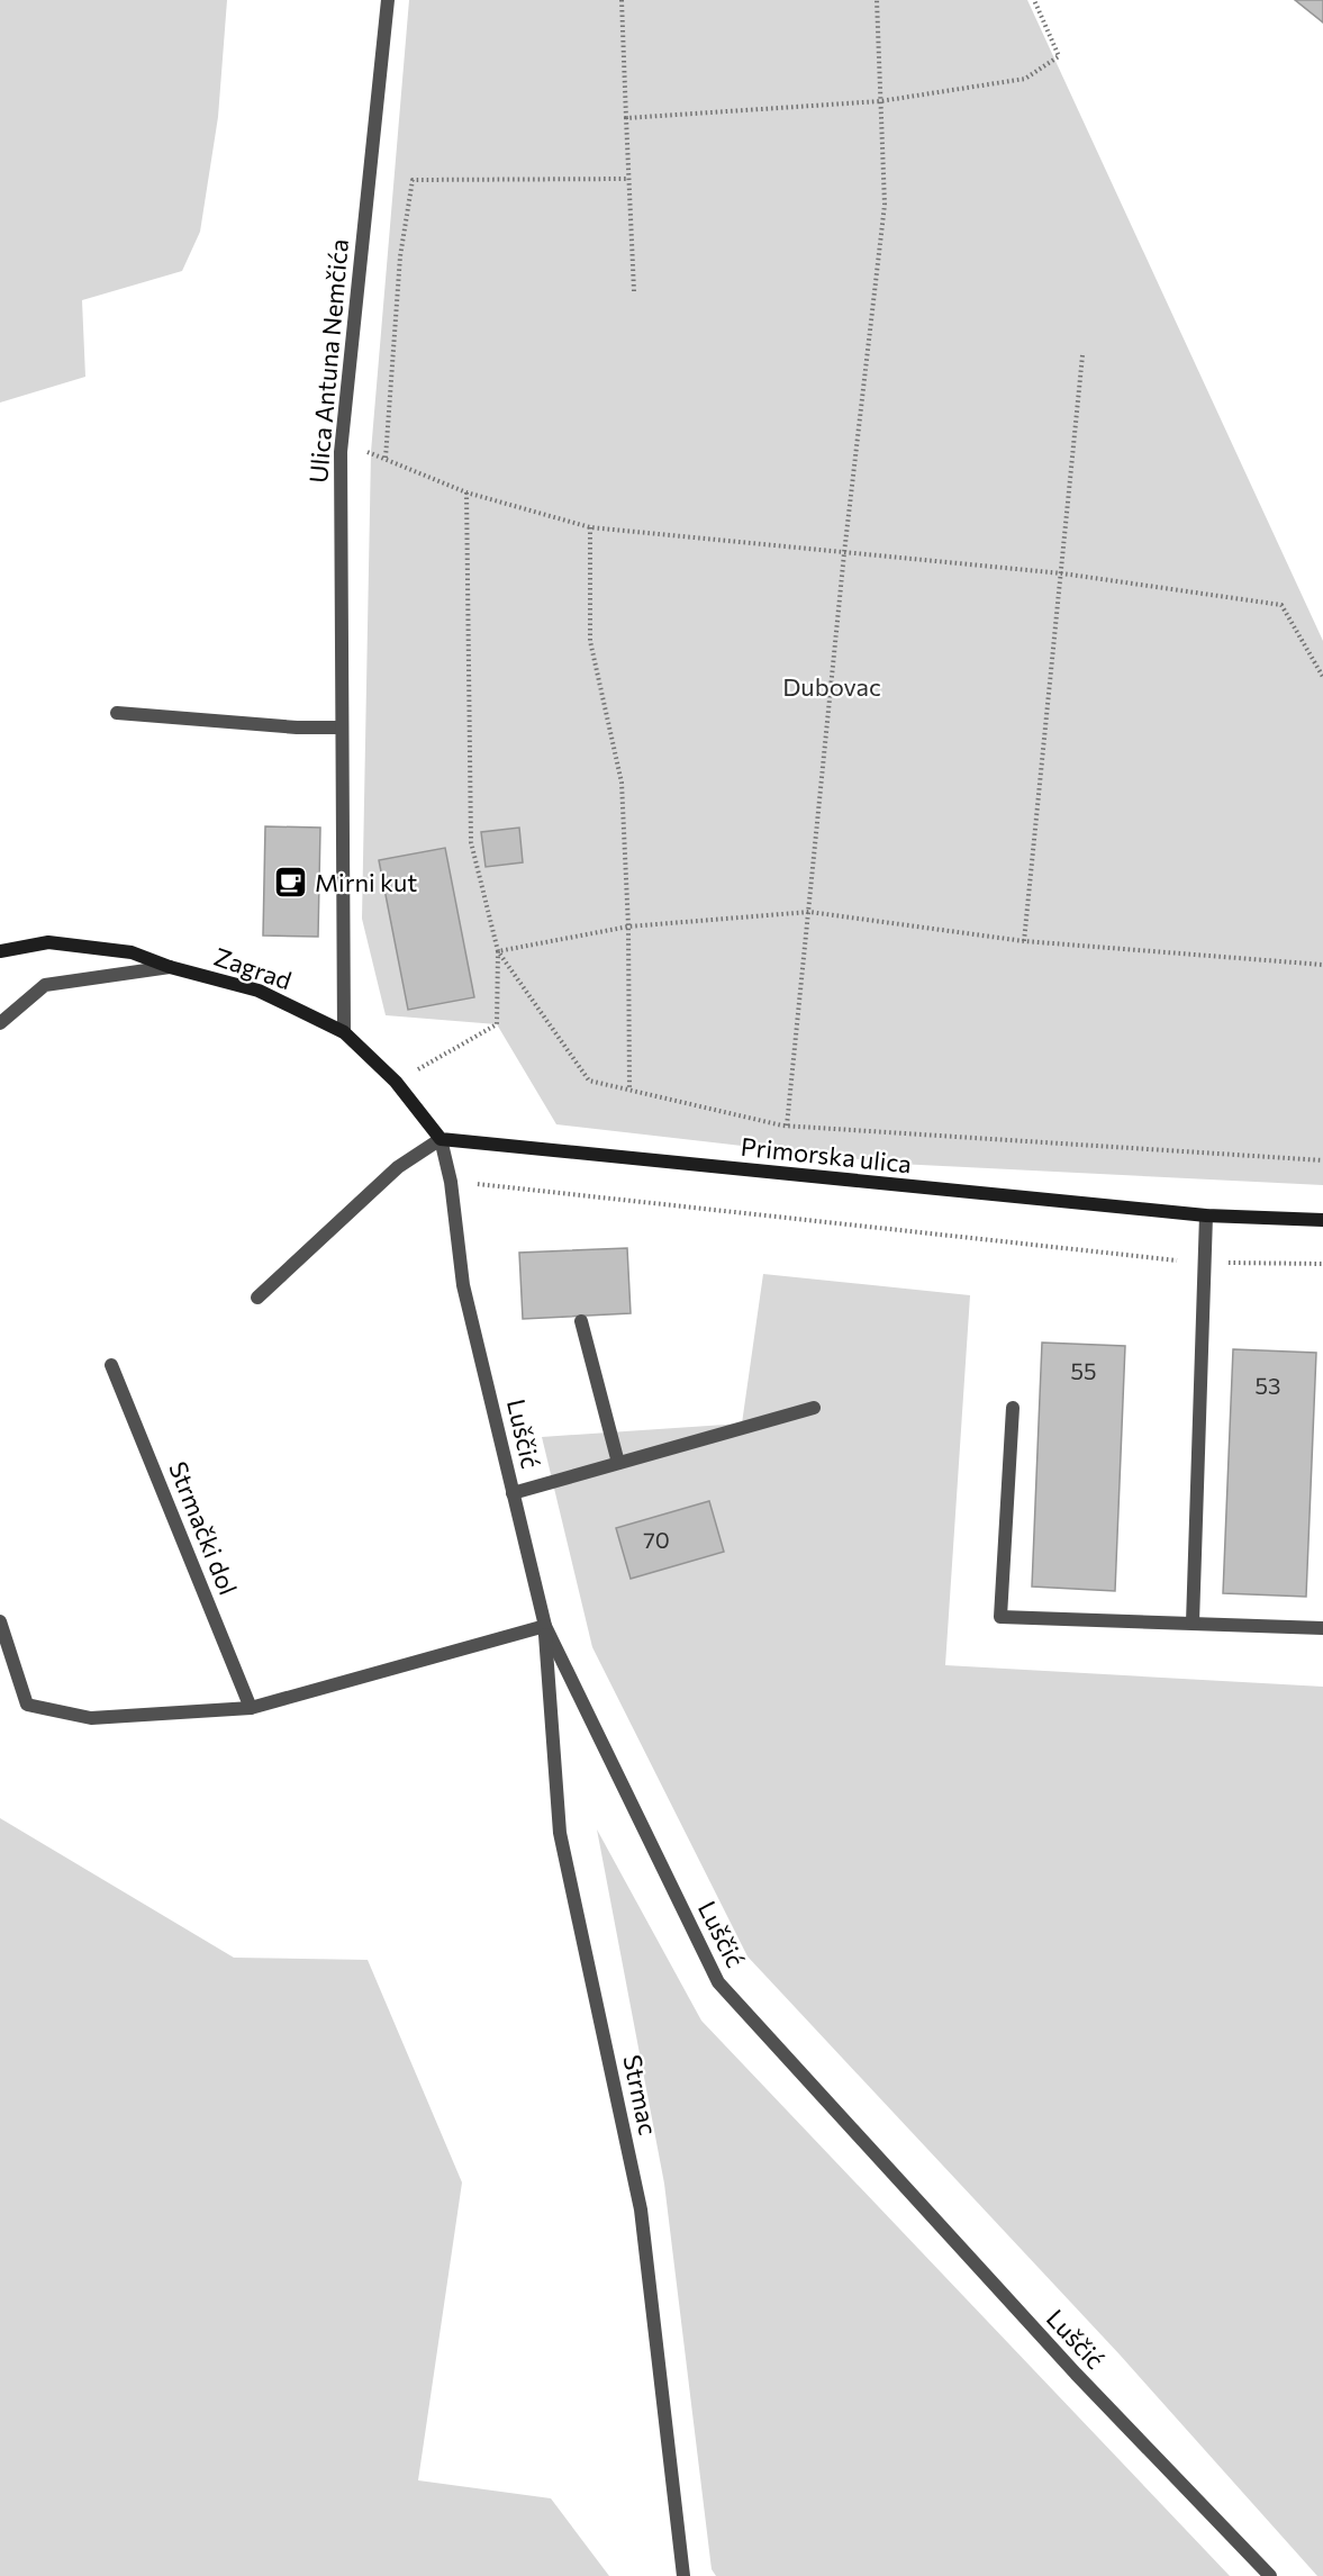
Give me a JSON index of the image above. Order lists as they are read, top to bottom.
{
  "streets": {
    "main road": ["Zagrad", "Primorska ulica"],
    "street": [
      "Ulica Antuna Nemčića",
      "Luščić",
      "Strmački dol",
      "Strmac"
    ]
  },
  "crossings": [
    ["Ulica Antuna Nemčića", "Zagrad"],
    ["Zagrad", "Primorska ulica"],
    ["Zagrad", "Luščić"],
    ["Primorska ulica", "Luščić"],
    ["Luščić", "Strmac"]
  ],
  "parks": ["Dubovac"],
  "places": {
    "cafe": ["Mirni kut"]
  },
  "house_numbers": ["55", "53", "70"]
}
